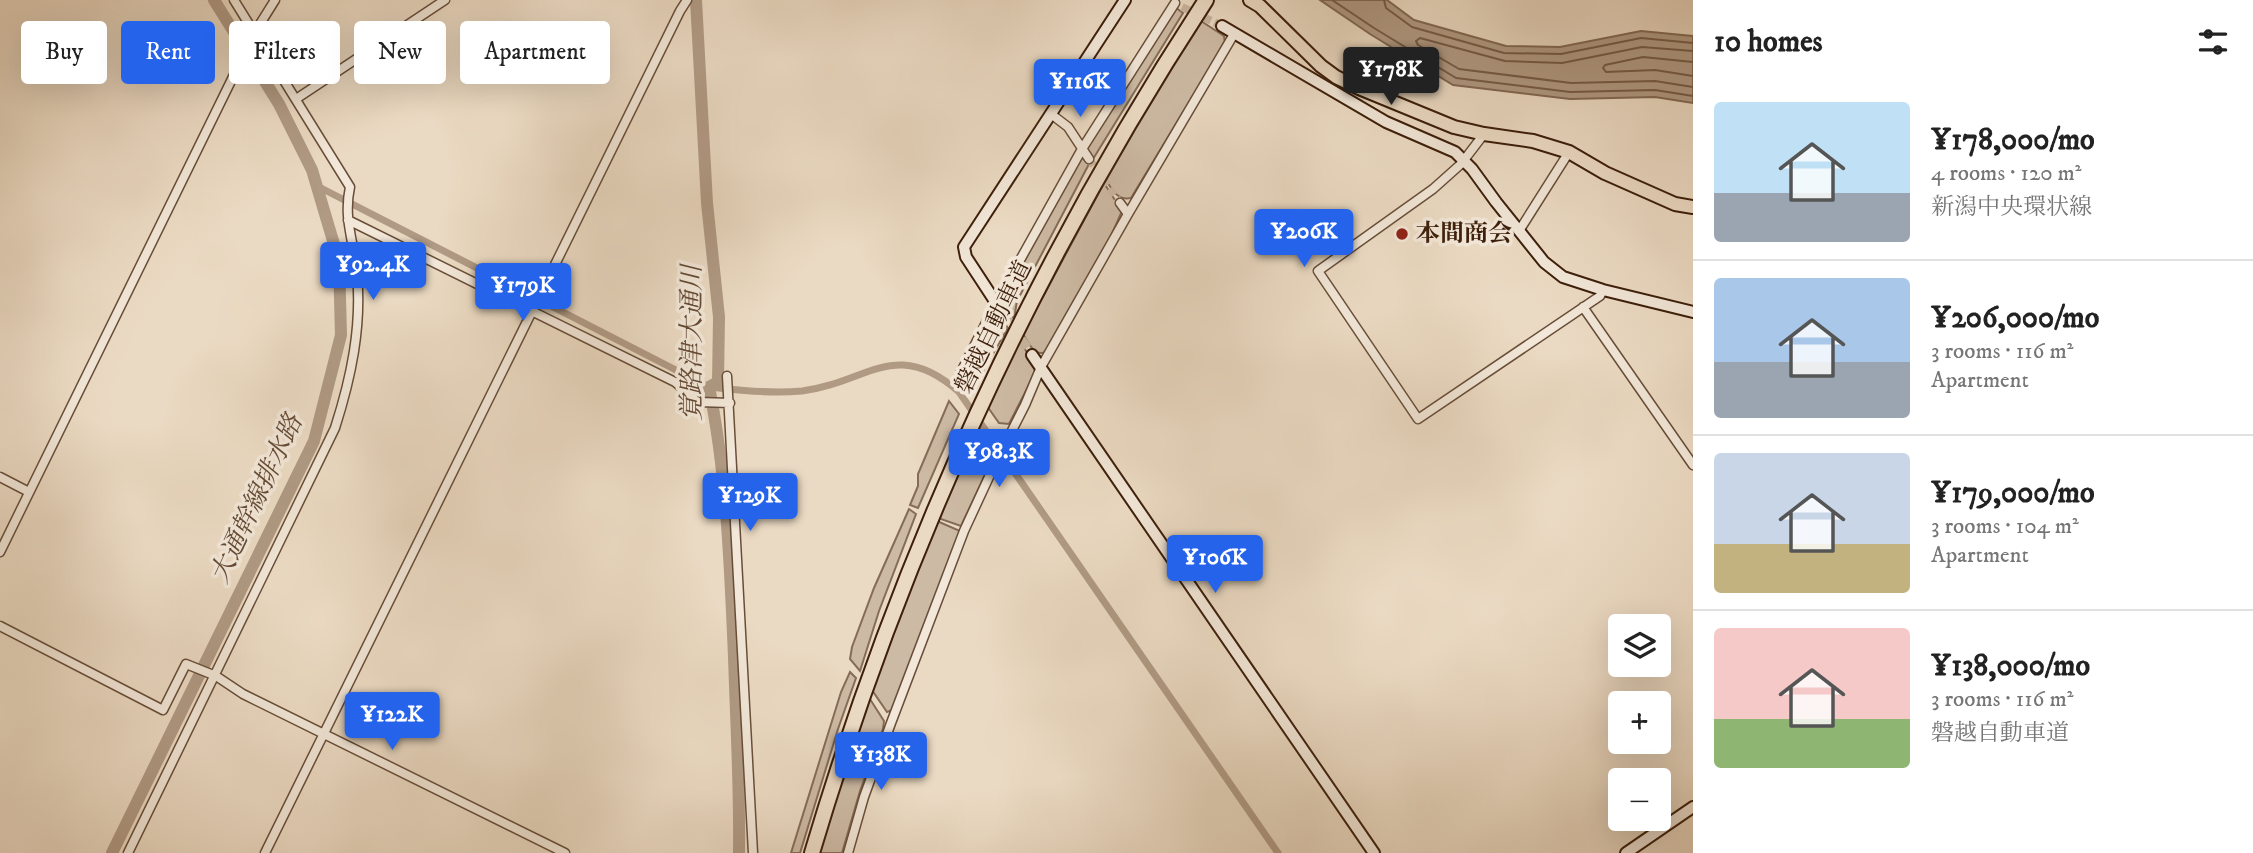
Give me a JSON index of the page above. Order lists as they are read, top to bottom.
{
  "streets": {
    "highway": ["磐越自動車道"]
  },
  "water": ["覚路津大通川", "大通幹線排水路"],
  "places": ["本間商会"],
  "page": {
    "heading": "10 homes",
    "chip": [
      "Buy",
      "Rent",
      "Filters",
      "New",
      "Apartment"
    ],
    "price": [
      "¥178K",
      "¥116K",
      "¥206K",
      "¥92.4K",
      "¥179K",
      "¥98.3K",
      "¥129K",
      "¥106K",
      "¥122K",
      "¥138K"
    ],
    "list": [
      {
        "name": "¥178,000/mo",
        "note": "4 rooms · 120 m² · 新潟中央環状線"
      },
      {
        "name": "¥206,000/mo",
        "note": "3 rooms · 116 m² · Apartment"
      },
      {
        "name": "¥179,000/mo",
        "note": "3 rooms · 104 m² · Apartment"
      },
      {
        "name": "¥138,000/mo",
        "note": "3 rooms · 116 m² · 磐越自動車道"
      }
    ],
    "map_buttons": ["+", "−"]
  }
}
